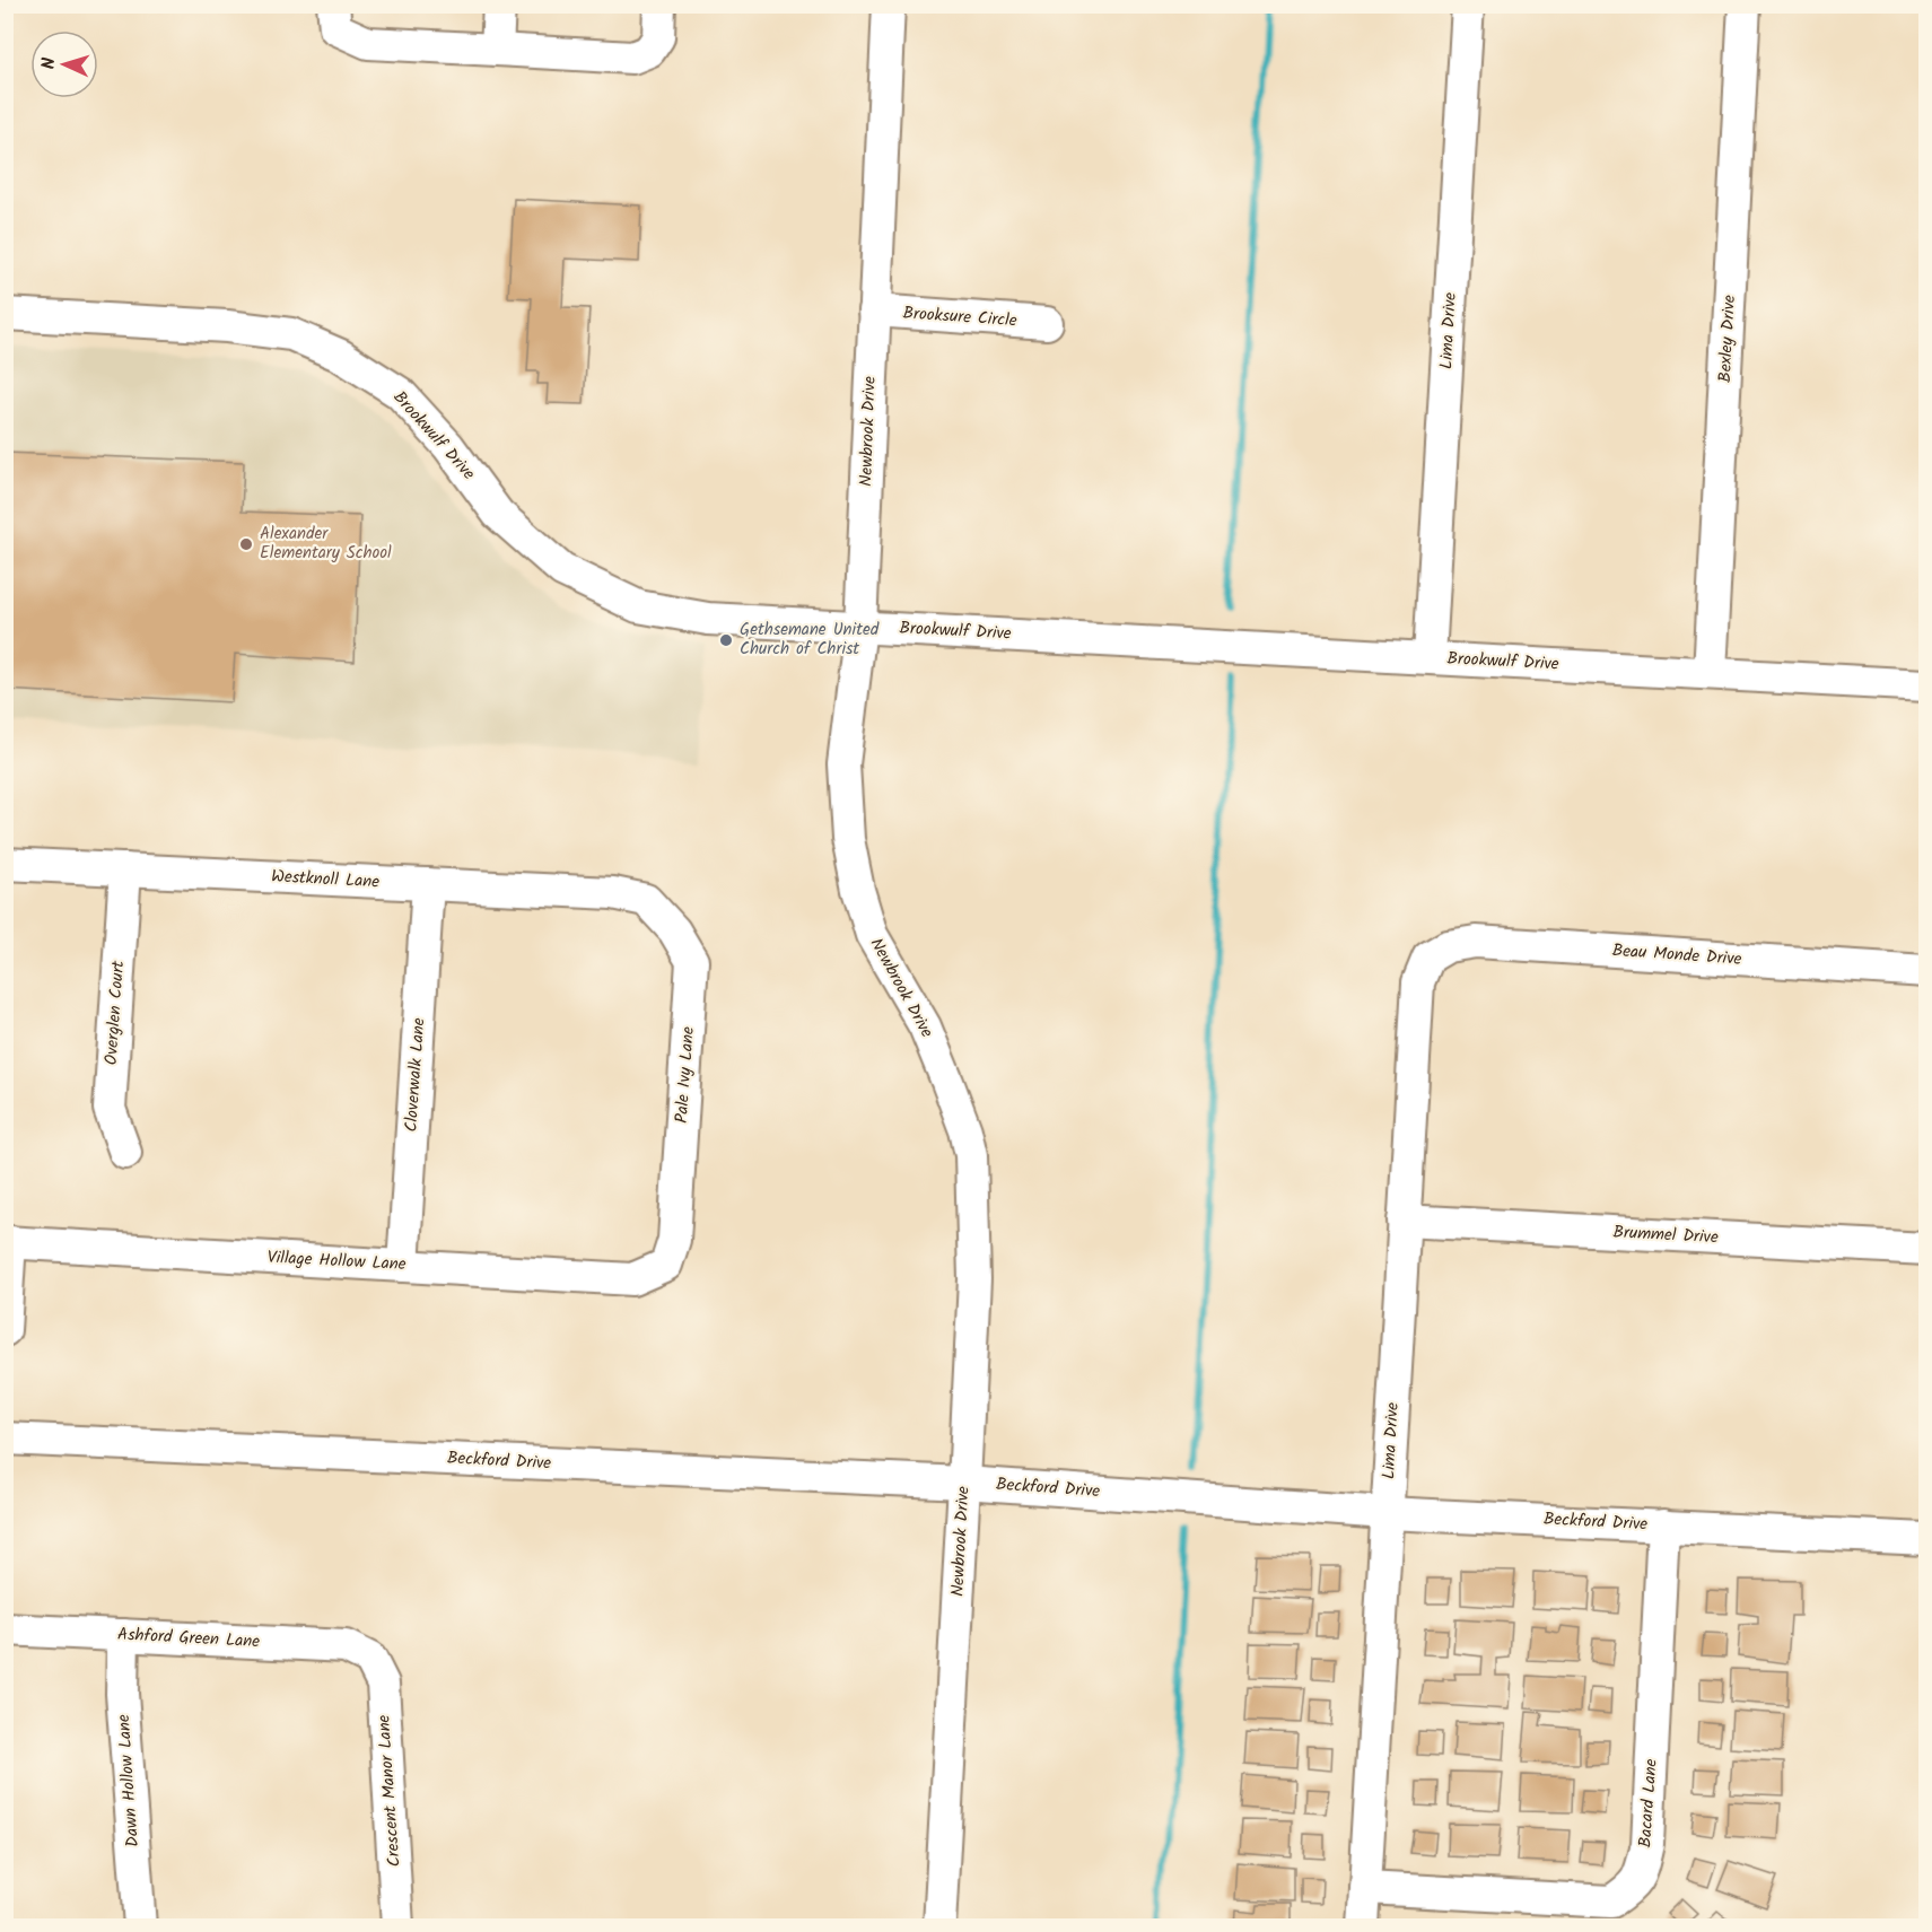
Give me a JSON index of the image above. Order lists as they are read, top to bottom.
{
  "streets": {
    "street": [
      "Brooksure Circle",
      "Lima Drive",
      "Bexley Drive",
      "Newbrook Drive",
      "Brookwulf Drive",
      "Westknoll Lane",
      "Beau Monde Drive",
      "Overglen Court",
      "Cloverwalk Lane",
      "Pale Ivy Lane",
      "Brummel Drive",
      "Village Hollow Lane",
      "Beckford Drive",
      "Ashford Green Lane",
      "Dawn Hollow Lane",
      "Crescent Manor Lane",
      "Bacard Lane"
    ]
  },
  "crossings": [
    ["Brooksure Circle", "Newbrook Drive"],
    ["Lima Drive", "Brookwulf Drive"],
    ["Lima Drive", "Beau Monde Drive"],
    ["Lima Drive", "Brummel Drive"],
    ["Lima Drive", "Beckford Drive"],
    ["Lima Drive", "Bacard Lane"],
    ["Bexley Drive", "Brookwulf Drive"],
    ["Newbrook Drive", "Brookwulf Drive"],
    ["Newbrook Drive", "Beckford Drive"],
    ["Westknoll Lane", "Overglen Court"],
    ["Westknoll Lane", "Cloverwalk Lane"],
    ["Westknoll Lane", "Pale Ivy Lane"],
    ["Cloverwalk Lane", "Village Hollow Lane"],
    ["Pale Ivy Lane", "Village Hollow Lane"],
    ["Beckford Drive", "Bacard Lane"],
    ["Ashford Green Lane", "Dawn Hollow Lane"],
    ["Ashford Green Lane", "Crescent Manor Lane"]
  ],
  "places": ["Alexander Elementary School", "Gethsemane United Church of Christ"],
  "north": "left"
}
